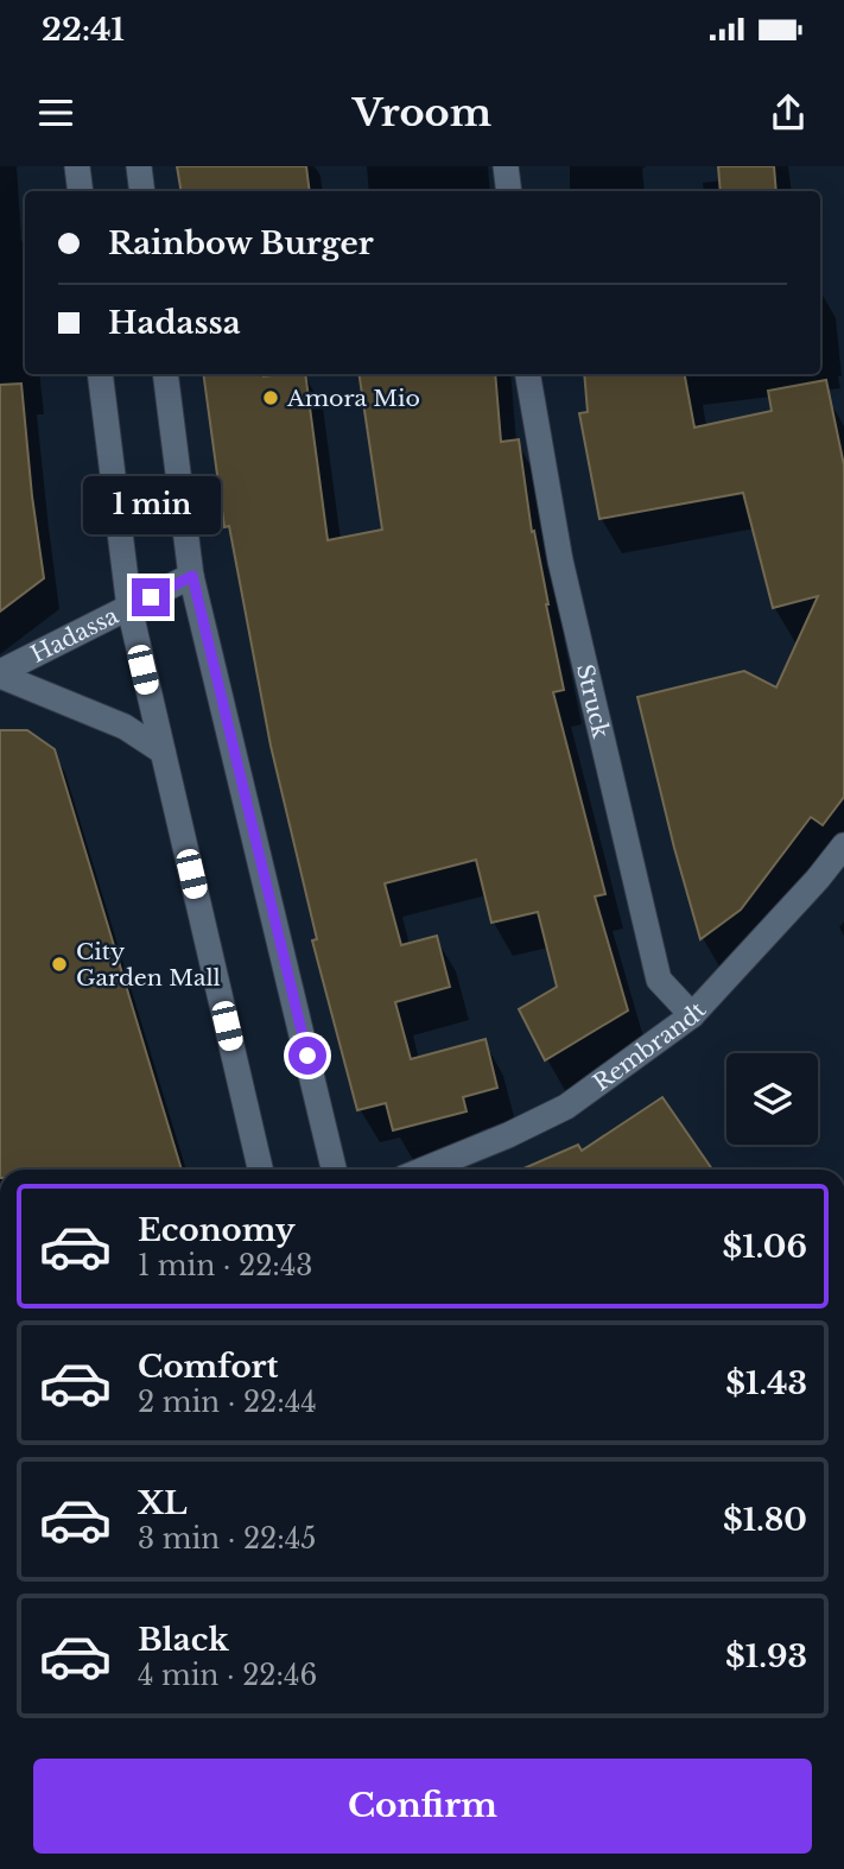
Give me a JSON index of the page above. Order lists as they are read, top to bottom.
{
  "streets": {
    "main road": ["Hadassa", "Struck", "Rembrandt"]
  },
  "crossings": [
    ["Struck", "Rembrandt"]
  ],
  "places": ["Amora Mio", "City Garden Mall"],
  "page": {
    "status": "22:41",
    "header": "Vroom",
    "banner": ["Rainbow Burger", "Hadassa"],
    "bubble": "1 min",
    "list": [
      {
        "name": "Economy",
        "note": "1 min · 22:43",
        "value": "$1.06"
      },
      {
        "name": "Comfort",
        "note": "2 min · 22:44",
        "value": "$1.43"
      },
      {
        "name": "XL",
        "note": "3 min · 22:45",
        "value": "$1.80"
      },
      {
        "name": "Black",
        "note": "4 min · 22:46",
        "value": "$1.93"
      }
    ],
    "buttons": "Confirm"
  }
}
